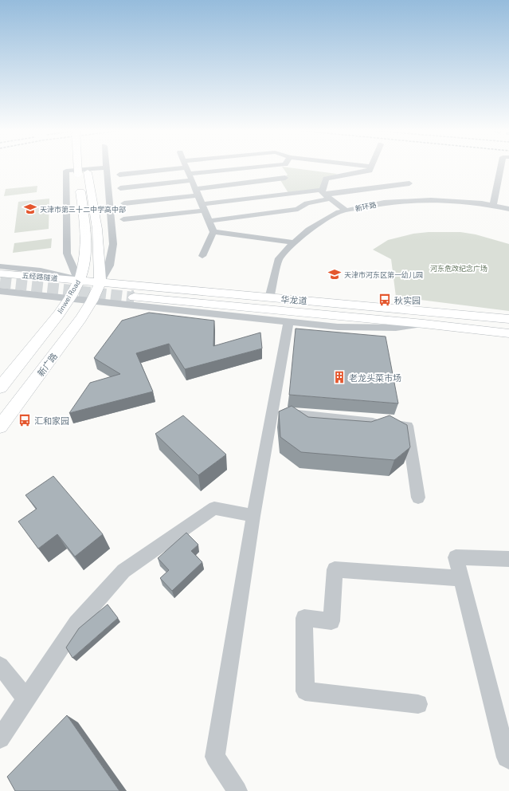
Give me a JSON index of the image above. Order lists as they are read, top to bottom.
{
  "streets": {
    "main road": [
      "五经路隧道",
      "Jinwei Road",
      "华龙道",
      "新广路"
    ],
    "street": ["新环路"]
  },
  "crossings": [
    ["新环路", "华龙道"],
    ["五经路隧道", "Jinwei Road"],
    ["五经路隧道", "华龙道"],
    ["Jinwei Road", "华龙道"],
    ["Jinwei Road", "新广路"]
  ],
  "parks": ["河东危改纪念广场"],
  "places": {
    "school or university": ["天津市第三十二中学高中部", "天津市河东区第一幼儿园"],
    "bus stop": ["秋实园", "汇和家园"],
    "building": ["老龙头菜市场"]
  }
}
